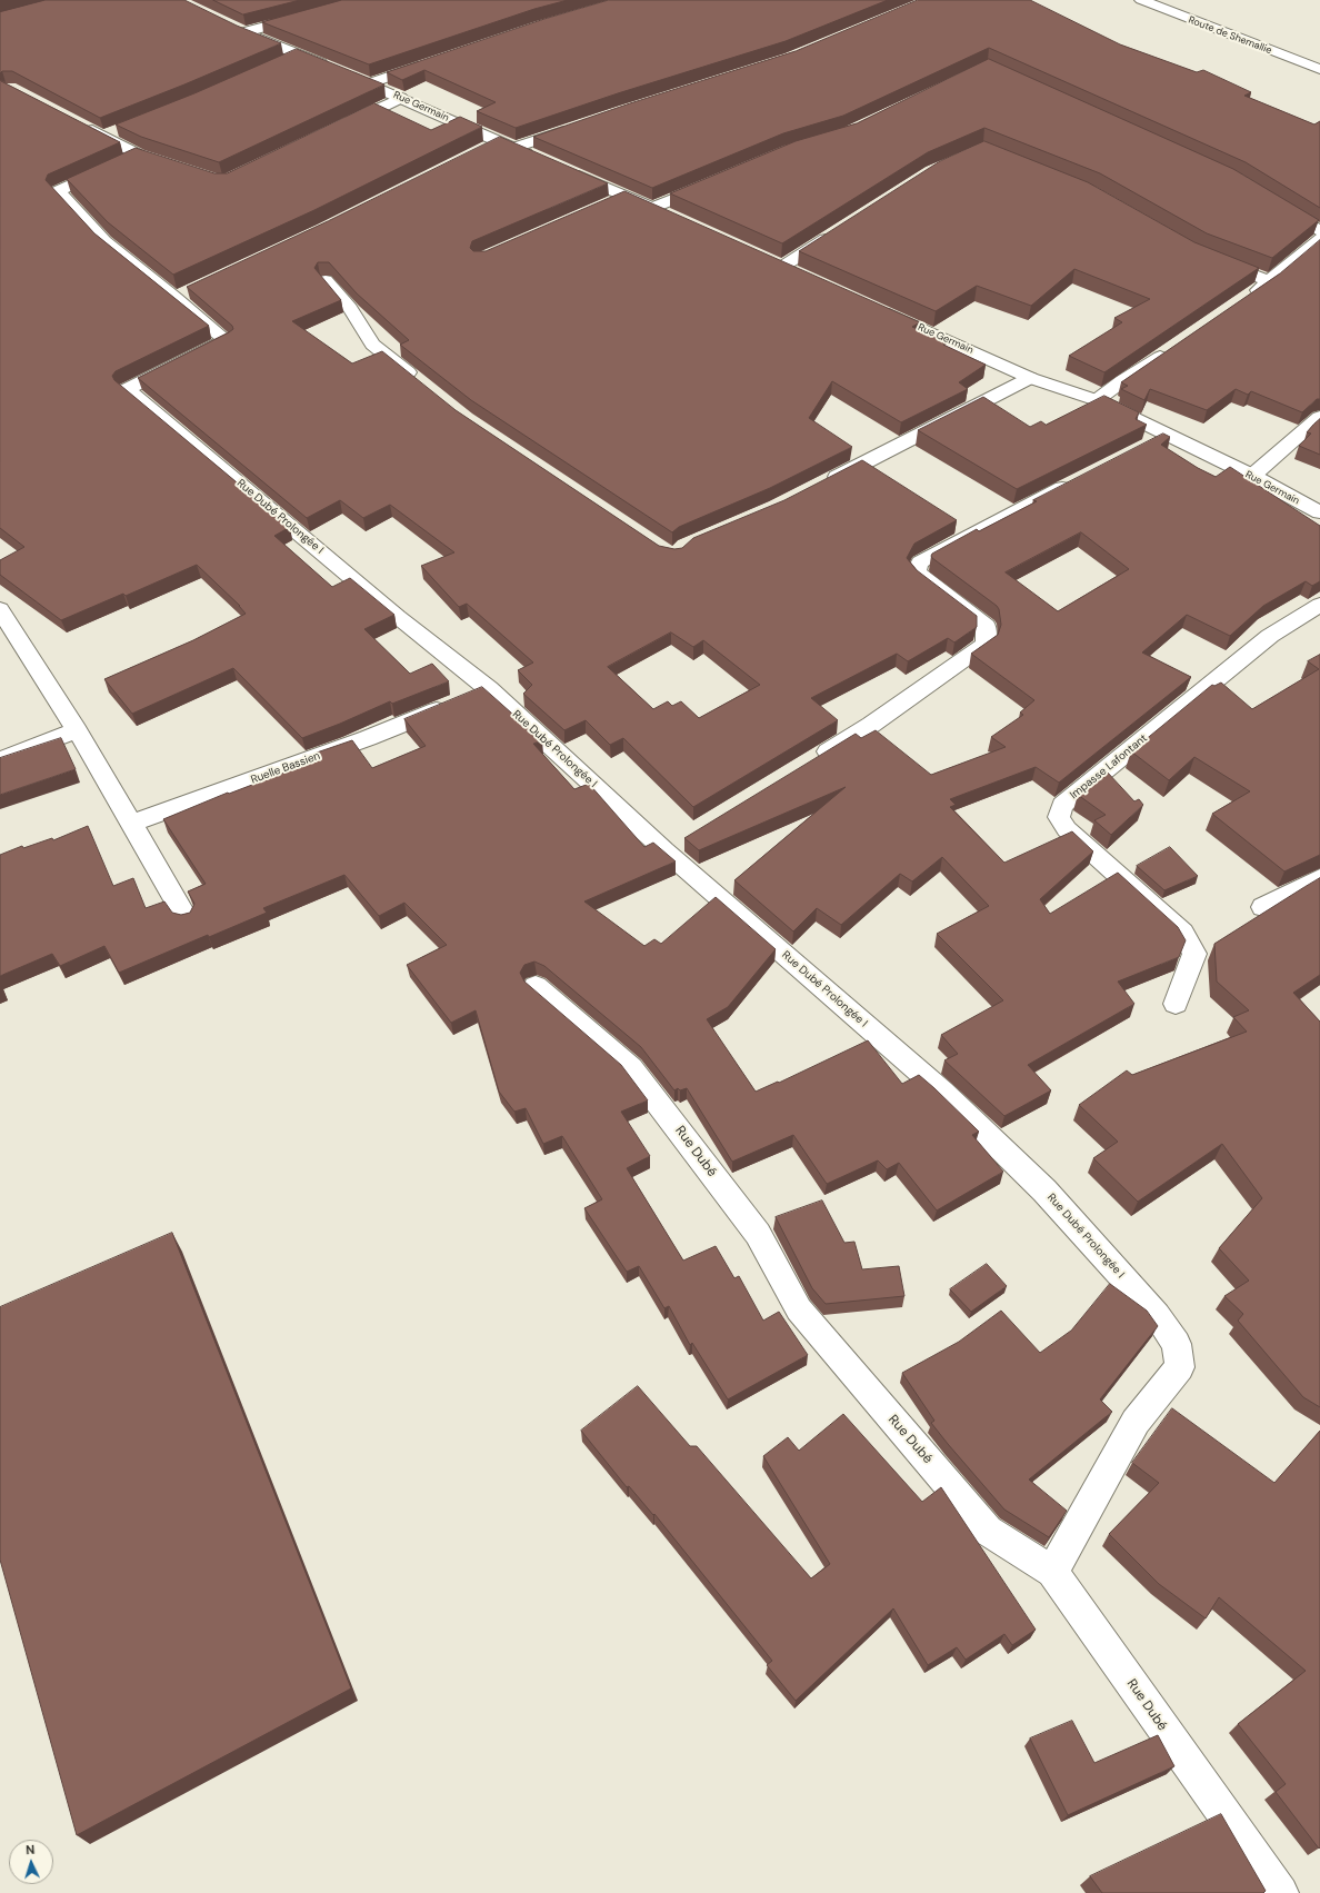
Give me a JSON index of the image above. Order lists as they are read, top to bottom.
{
  "streets": {
    "street": [
      "Route de Shemallie",
      "Rue Germain",
      "Rue Dubé Prolongée I",
      "Impasse Lafontant",
      "Ruelle Bassien",
      "Rue Dubé"
    ]
  },
  "crossings": [
    ["Rue Dubé Prolongée I", "Ruelle Bassien"],
    ["Rue Dubé Prolongée I", "Rue Dubé"]
  ],
  "north": "top"
}
